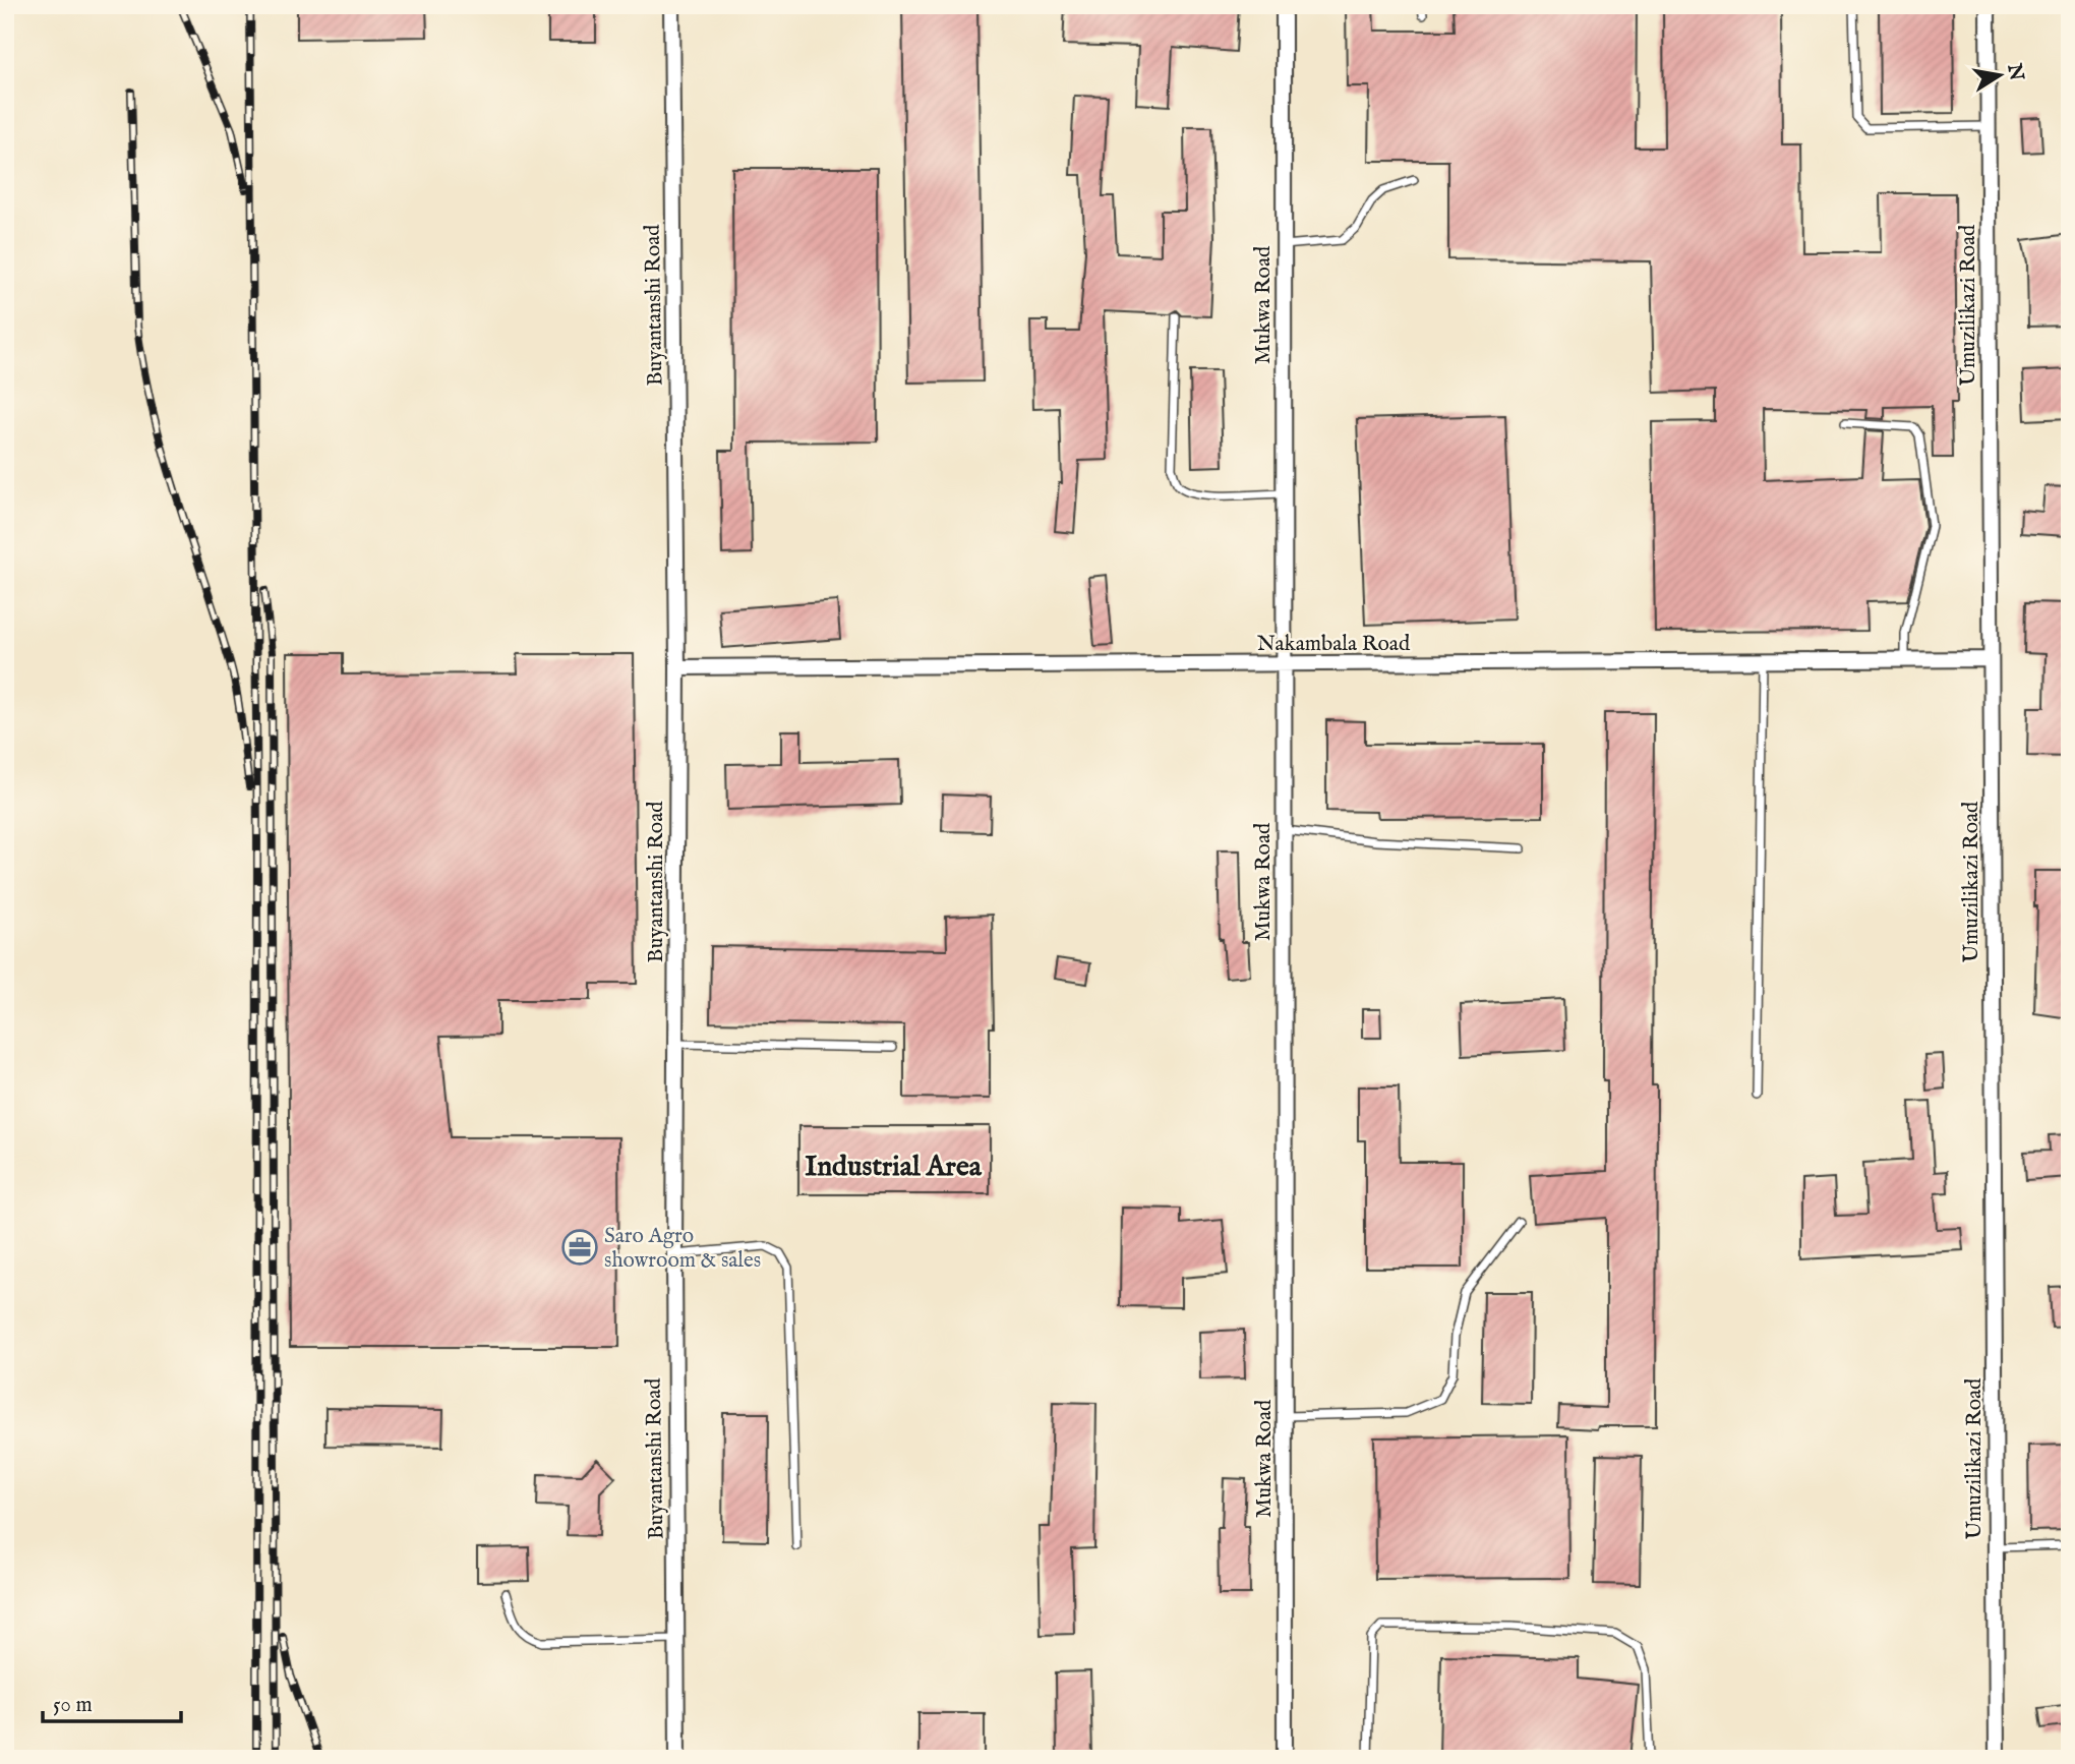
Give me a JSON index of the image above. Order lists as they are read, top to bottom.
{
  "streets": {
    "street": [
      "Buyantanshi Road",
      "Mukwa Road",
      "Umuzilikazi Road",
      "Nakambala Road"
    ]
  },
  "crossings": [
    ["Buyantanshi Road", "Nakambala Road"],
    ["Mukwa Road", "Nakambala Road"],
    ["Umuzilikazi Road", "Nakambala Road"]
  ],
  "districts": ["Industrial Area"],
  "places": {
    "office": ["Saro Agro showroom & sales"]
  },
  "scale_bar": "50 m",
  "north": "right"
}
